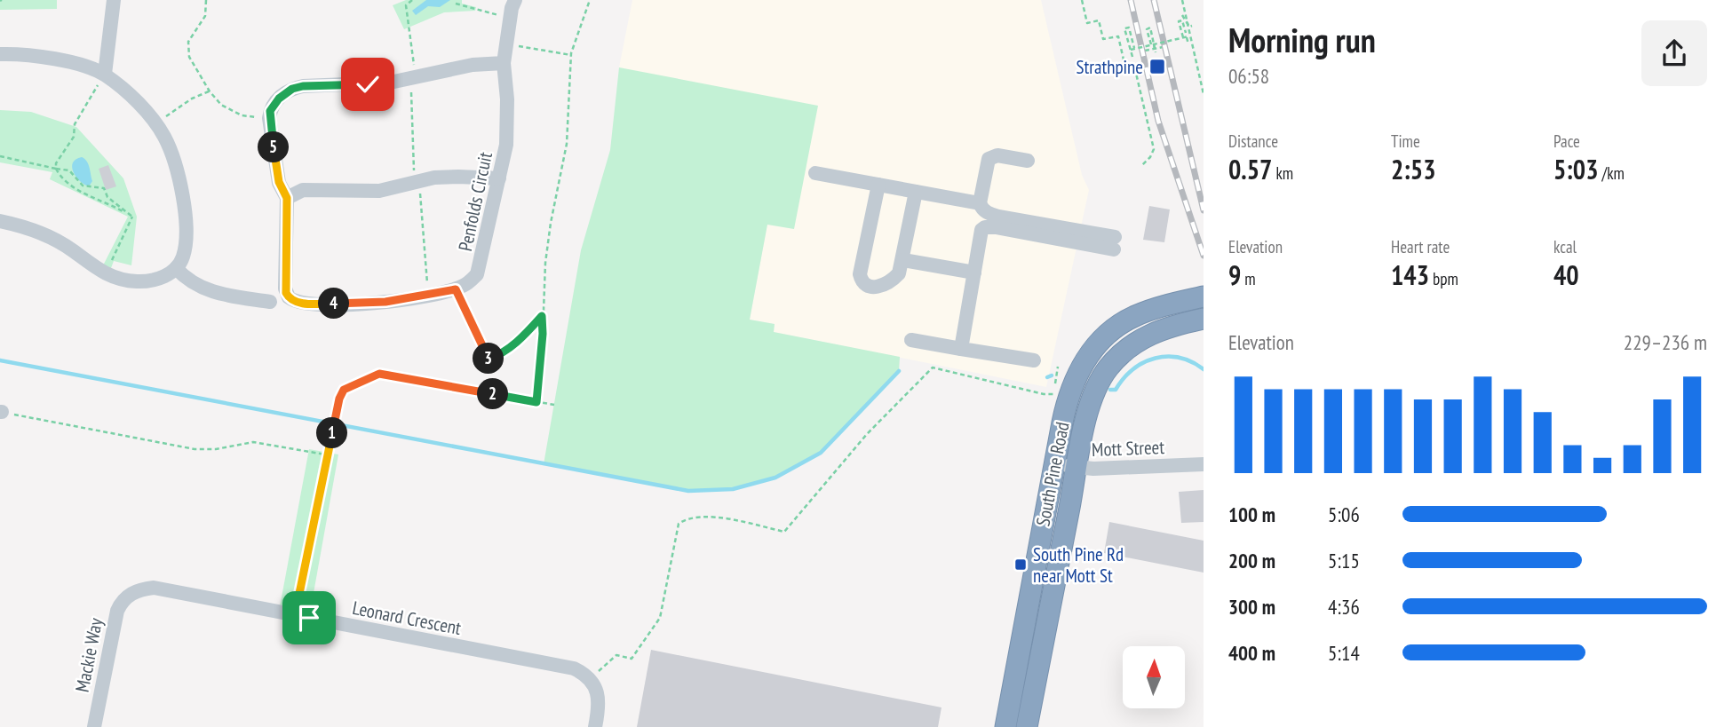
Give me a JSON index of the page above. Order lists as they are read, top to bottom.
{
  "streets": {
    "highway": ["South Pine Road"],
    "street": [
      "Penfolds Circuit",
      "Mott Street",
      "Leonard Crescent",
      "Mackie Way"
    ]
  },
  "crossings": [
    ["Mott Street", "South Pine Road"],
    ["Leonard Crescent", "Mackie Way"]
  ],
  "places": {
    "transit": ["Strathpine", "South Pine Rd near Mott St"]
  },
  "north": "top",
  "page": {
    "heading": ["Morning run", "06:58"],
    "stats": [
      ["Distance", "0.57 km"],
      ["Time", "2:53"],
      ["Pace", "5:03 /km"],
      ["Elevation", "9 m"],
      ["Heart rate", "143 bpm"],
      ["kcal", "40"]
    ],
    "pins": [
      "5",
      "4",
      "3",
      "2",
      "1"
    ],
    "chart": ["Elevation", "229–236 m"],
    "list": [
      {
        "name": "100 m",
        "note": "5:06"
      },
      {
        "name": "200 m",
        "note": "5:15"
      },
      {
        "name": "300 m",
        "note": "4:36"
      },
      {
        "name": "400 m",
        "note": "5:14"
      }
    ]
  }
}
